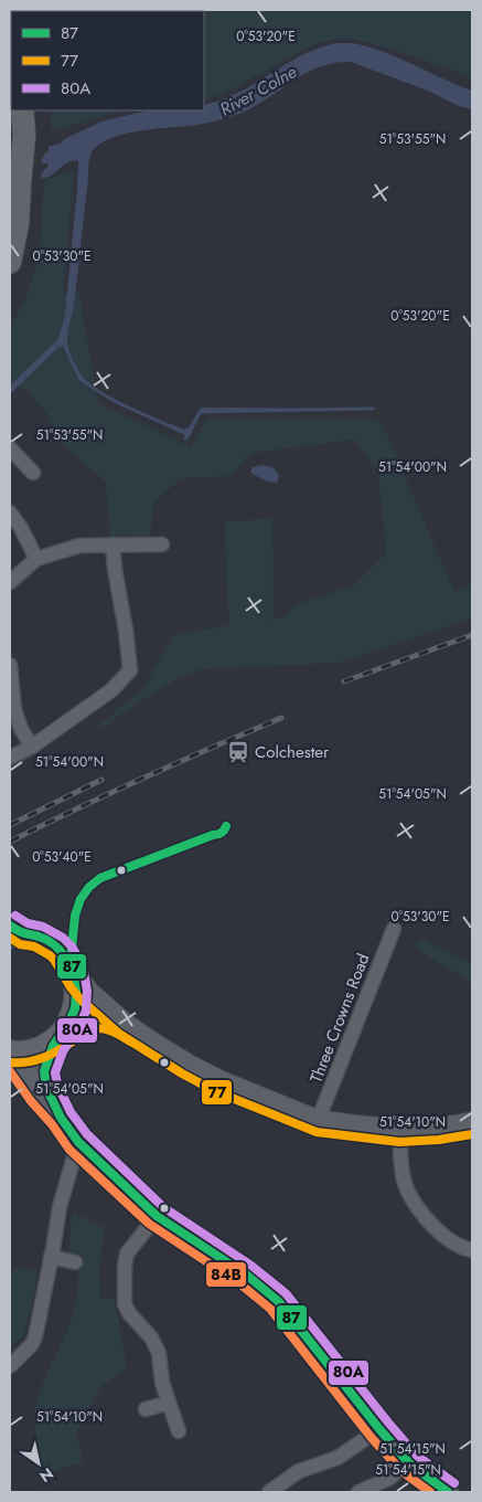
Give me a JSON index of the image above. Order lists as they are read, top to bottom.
{
  "streets": {
    "street": ["Three Crowns Road"]
  },
  "water": ["River Colne"],
  "places": {
    "station": ["Colchester"]
  },
  "lines": [
    "transit line 87",
    "transit line 80A",
    "transit line 77",
    "transit line 84B"
  ],
  "legend": ["87", "77", "80A"],
  "north": "bottom right",
  "coordinates": [
    "0°53'20\"E",
    "51°53'55\"N",
    "0°53'30\"E",
    "51°54'00\"N",
    "51°54'05\"N",
    "0°53'40\"E",
    "51°54'10\"N",
    "51°54'15\"N"
  ]
}
